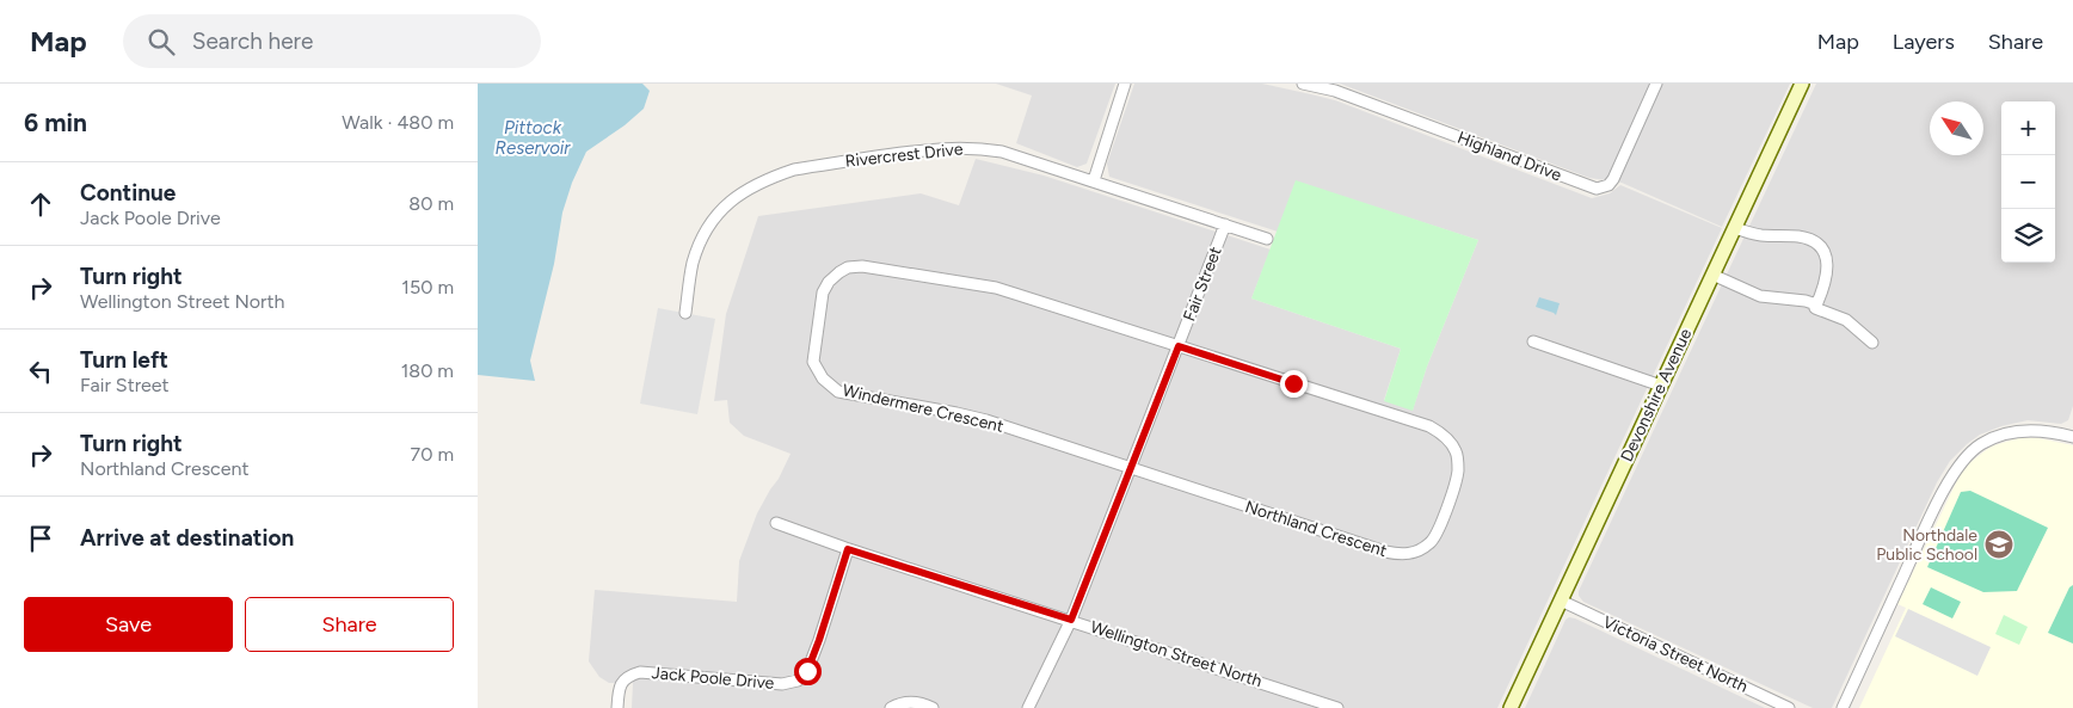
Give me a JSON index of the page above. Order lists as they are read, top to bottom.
{
  "streets": {
    "main road": ["Devonshire Avenue"],
    "street": [
      "Rivercrest Drive",
      "Highland Drive",
      "Fair Street",
      "Windermere Crescent",
      "Northland Crescent",
      "Wellington Street North",
      "Victoria Street North",
      "Jack Poole Drive"
    ]
  },
  "crossings": [
    ["Rivercrest Drive", "Fair Street"],
    ["Fair Street", "Windermere Crescent"],
    ["Fair Street", "Northland Crescent"],
    ["Fair Street", "Wellington Street North"],
    ["Devonshire Avenue", "Victoria Street North"],
    ["Windermere Crescent", "Northland Crescent"],
    ["Wellington Street North", "Jack Poole Drive"]
  ],
  "water": ["Pittock Reservoir"],
  "places": {
    "school or university": ["Northdale Public School"]
  },
  "north": "top left",
  "page": {
    "header": "Map",
    "search": "Search here",
    "nav": ["Map", "Layers", "Share"],
    "heading": ["6 min", "Walk · 480 m"],
    "map_buttons": ["+", "−"],
    "list": [
      ["Continue", "Jack Poole Drive", "80 m"],
      ["Turn right", "Wellington Street North", "150 m"],
      ["Turn left", "Fair Street", "180 m"],
      ["Turn right", "Northland Crescent", "70 m"],
      "Arrive at destination"
    ],
    "buttons": ["Save", "Share"]
  }
}
